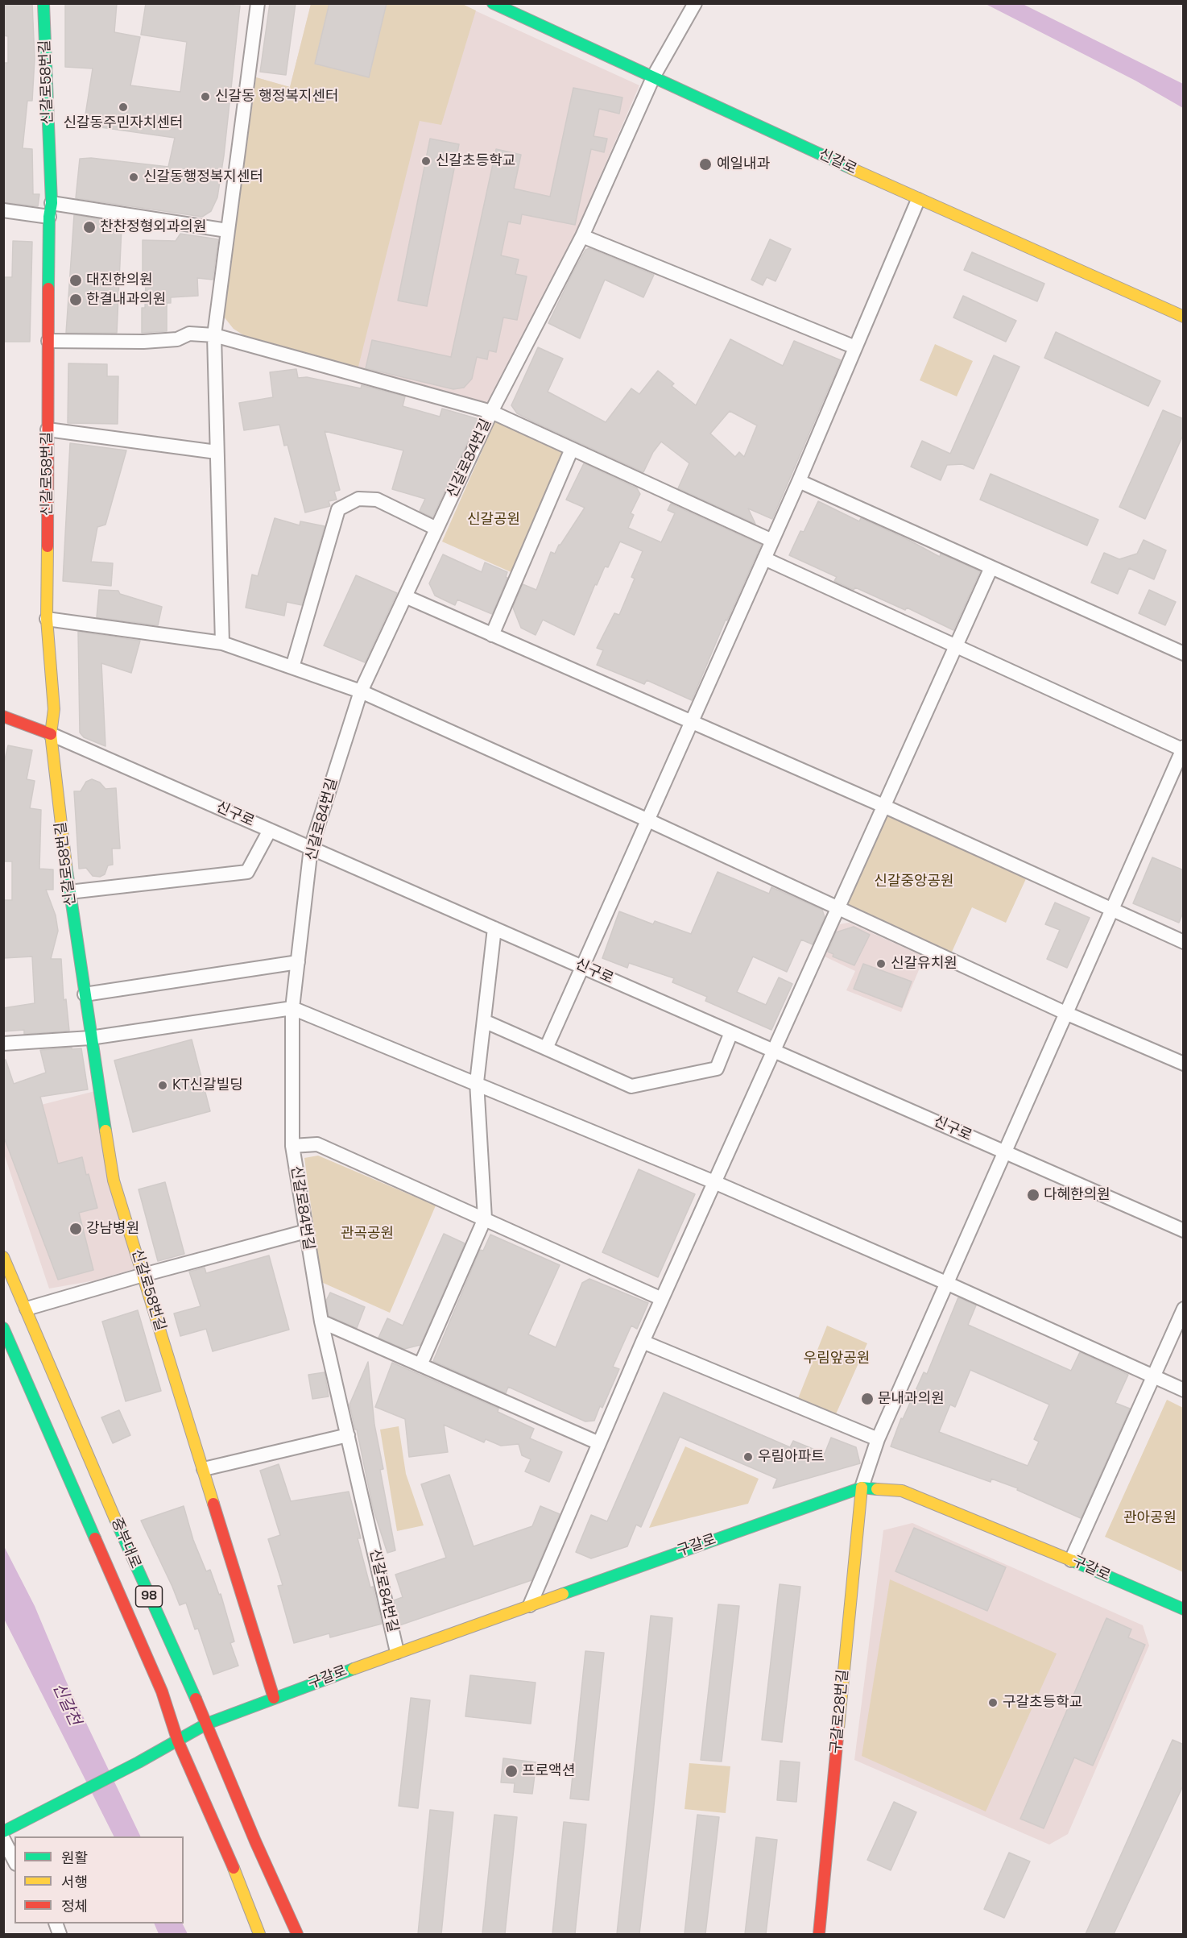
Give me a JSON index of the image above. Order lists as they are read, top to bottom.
{
  "streets": {
    "street": [
      "신갈로58번길",
      "신갈로",
      "신갈로84번길",
      "신구로",
      "중부대로",
      "구갈로",
      "98",
      "구갈로28번길"
    ]
  },
  "crossings": [
    ["신갈로58번길", "신구로"],
    ["신갈로58번길", "구갈로"],
    ["신갈로", "신갈로84번길"],
    ["신갈로84번길", "신구로"],
    ["신갈로84번길", "구갈로"],
    ["중부대로", "구갈로"],
    ["구갈로", "구갈로28번길"]
  ],
  "water": ["신갈천"],
  "parks": [
    "신갈공원",
    "신갈중앙공원",
    "관곡공원",
    "우림앞공원",
    "관아공원"
  ],
  "places": [
    "신갈동 행정복지센터",
    "신갈동주민자치센터",
    "신갈초등학교",
    "예일내과",
    "신갈동행정복지센터",
    "찬찬정형외과의원",
    "대진한의원",
    "한결내과의원",
    "신갈유치원",
    "KT신갈빌딩",
    "다혜한의원",
    "강남병원",
    "문내과의원",
    "우림아파트",
    "구갈초등학교",
    "프로액션"
  ],
  "legend": ["원활", "서행", "정체"]
}
